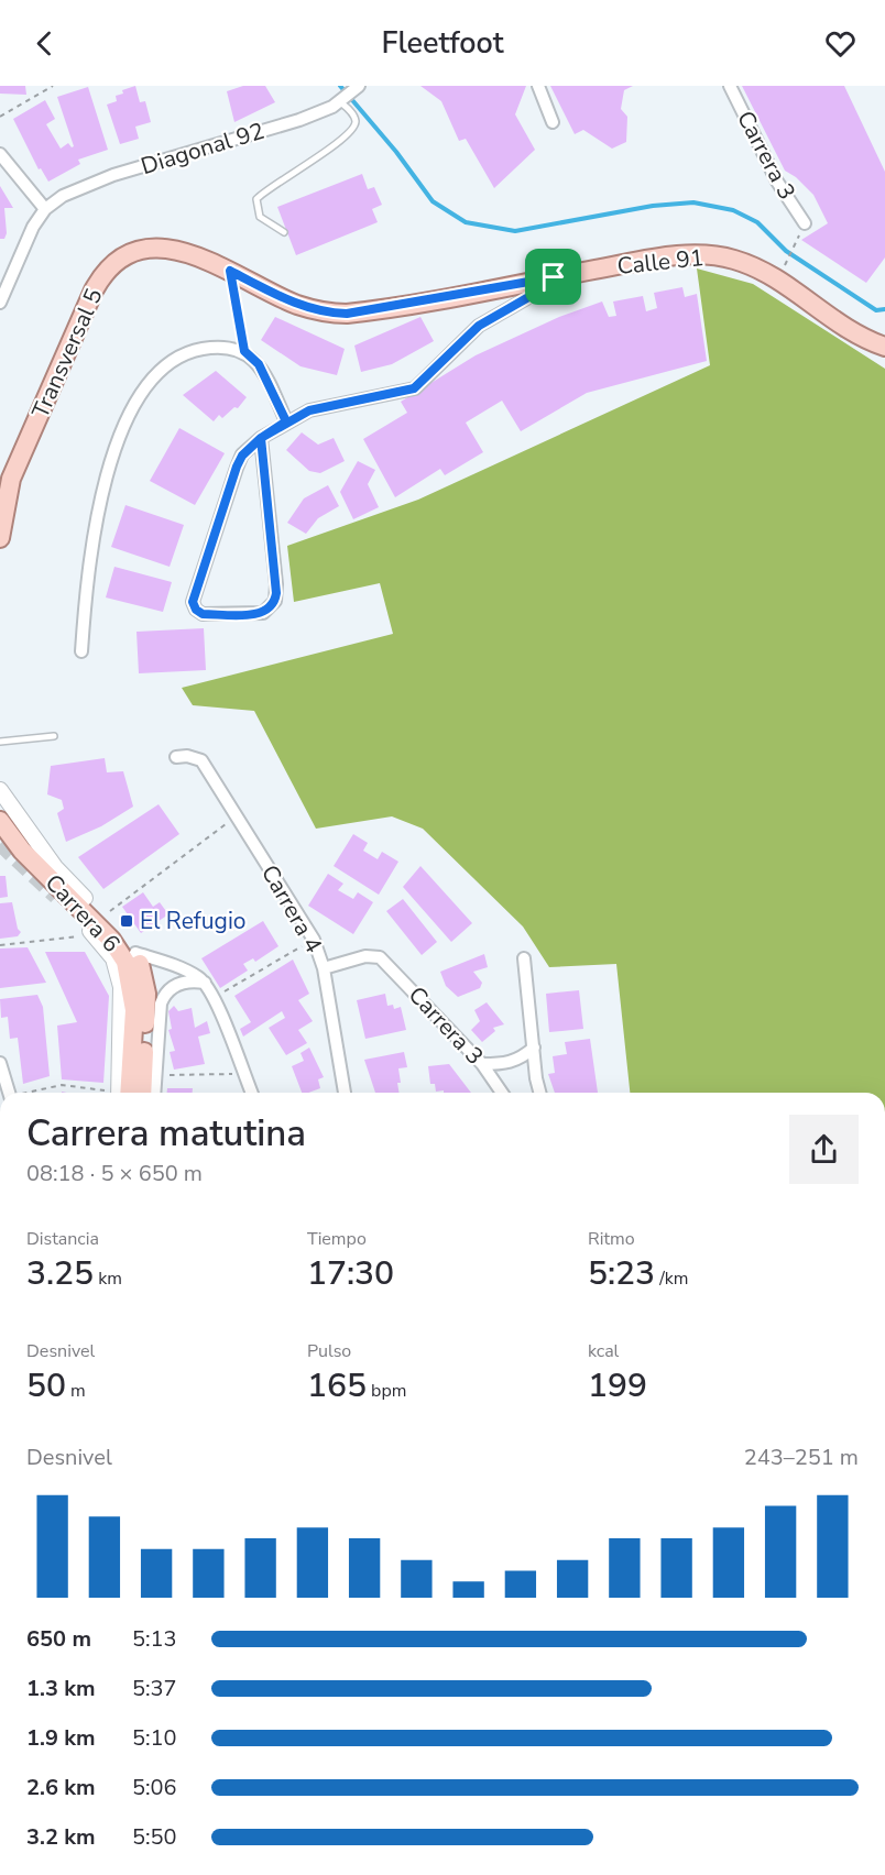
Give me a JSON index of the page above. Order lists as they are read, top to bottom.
{
  "streets": {
    "main road": ["Calle 91", "Transversal 5", "Carrera 6"],
    "street": ["Diagonal 92", "Carrera 3", "Carrera 4"]
  },
  "crossings": [
    ["Carrera 3", "Carrera 4"],
    ["Calle 91", "Transversal 5"]
  ],
  "places": {
    "transit": ["El Refugio"]
  },
  "page": {
    "header": "Fleetfoot",
    "heading": ["Carrera matutina", "08:18 · 5 × 650 m"],
    "stats": [
      ["Distancia", "3.25 km"],
      ["Tiempo", "17:30"],
      ["Ritmo", "5:23 /km"],
      ["Desnivel", "50 m"],
      ["Pulso", "165 bpm"],
      ["kcal", "199"]
    ],
    "chart": ["Desnivel", "243–251 m"],
    "list": [
      {
        "name": "650 m",
        "note": "5:13"
      },
      {
        "name": "1.3 km",
        "note": "5:37"
      },
      {
        "name": "1.9 km",
        "note": "5:10"
      },
      {
        "name": "2.6 km",
        "note": "5:06"
      },
      {
        "name": "3.2 km",
        "note": "5:50"
      }
    ]
  }
}
